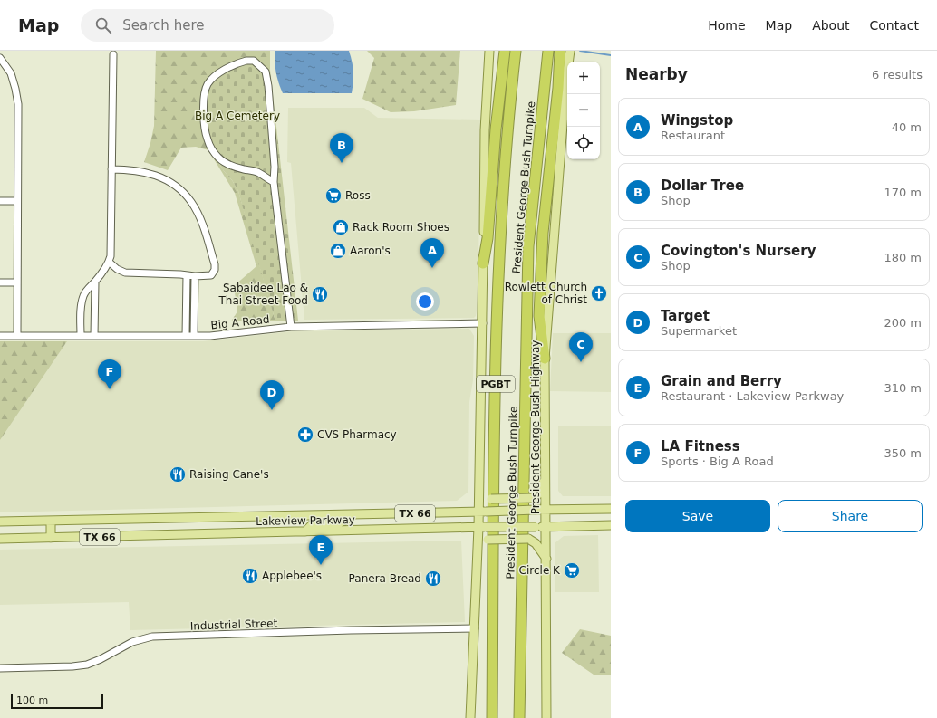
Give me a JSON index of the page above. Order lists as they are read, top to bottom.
{
  "streets": {
    "highway": ["President George Bush Turnpike", "PGBT"],
    "main road": ["President George Bush Highway", "TX 66", "Lakeview Parkway"],
    "street": ["Big A Road", "Industrial Street"]
  },
  "crossings": [
    ["President George Bush Highway", "Lakeview Parkway"]
  ],
  "parks": ["Big A Cemetery"],
  "places": {
    "supermarket": ["Ross", "Circle K"],
    "shop": ["Rack Room Shoes", "Aaron's"],
    "church": ["Rowlett Church of Christ"],
    "restaurant": [
      "Sabaidee Lao & Thai Street Food",
      "Raising Cane's",
      "Applebee's",
      "Panera Bread"
    ],
    "pharmacy": ["CVS Pharmacy"]
  },
  "scale_bar": "100 m",
  "page": {
    "header": "Map",
    "search": "Search here",
    "nav": [
      "Home",
      "Map",
      "About",
      "Contact"
    ],
    "heading": ["Nearby", "6 results"],
    "map_buttons": ["+", "−"],
    "list": [
      {
        "mark": "A",
        "name": "Wingstop",
        "note": "Restaurant",
        "value": "40 m"
      },
      {
        "mark": "B",
        "name": "Dollar Tree",
        "note": "Shop",
        "value": "170 m"
      },
      {
        "mark": "C",
        "name": "Covington's Nursery",
        "note": "Shop",
        "value": "180 m"
      },
      {
        "mark": "D",
        "name": "Target",
        "note": "Supermarket",
        "value": "200 m"
      },
      {
        "mark": "E",
        "name": "Grain and Berry",
        "note": "Restaurant · Lakeview Parkway",
        "value": "310 m"
      },
      {
        "mark": "F",
        "name": "LA Fitness",
        "note": "Sports · Big A Road",
        "value": "350 m"
      }
    ],
    "pins": [
      "B",
      "A",
      "C",
      "F",
      "D",
      "E"
    ],
    "buttons": ["Save", "Share"],
    "scale": "100 m"
  }
}
